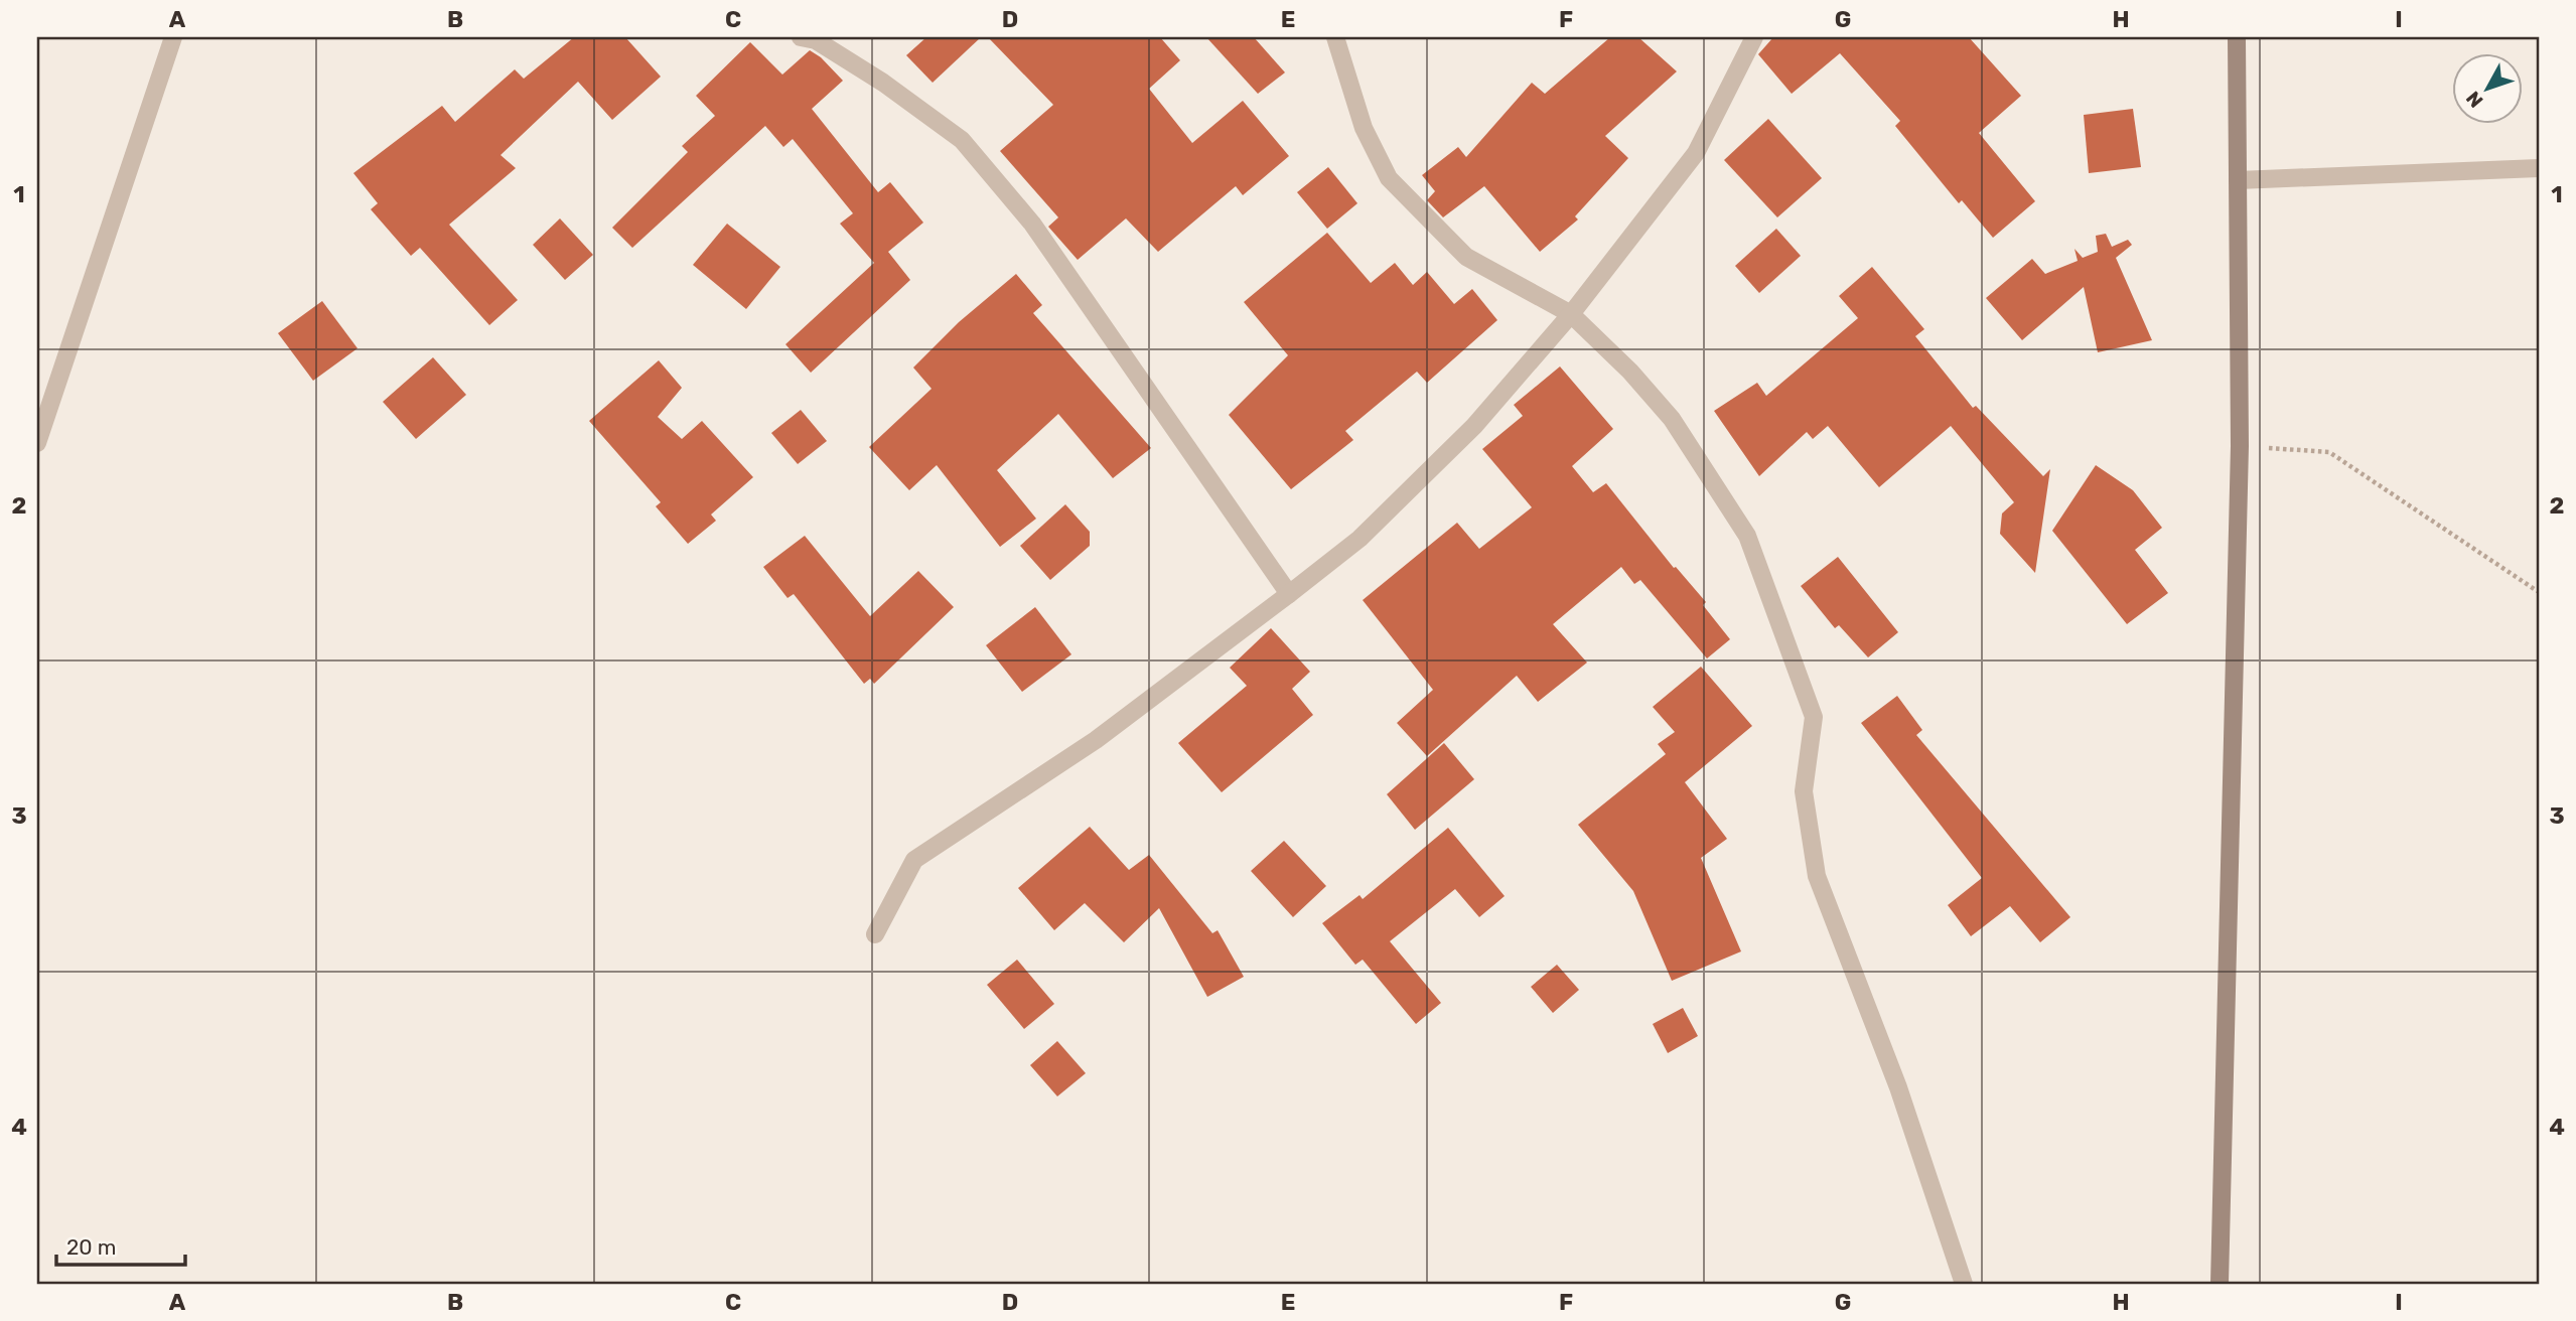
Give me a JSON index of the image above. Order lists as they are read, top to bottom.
{
  "scale_bar": "20 m",
  "north": "bottom left",
  "grid": {
    "columns": [
      "A",
      "B",
      "C",
      "D",
      "E",
      "F",
      "G",
      "H",
      "I"
    ],
    "rows": [
      "1",
      "2",
      "3",
      "4"
    ]
  }
}
